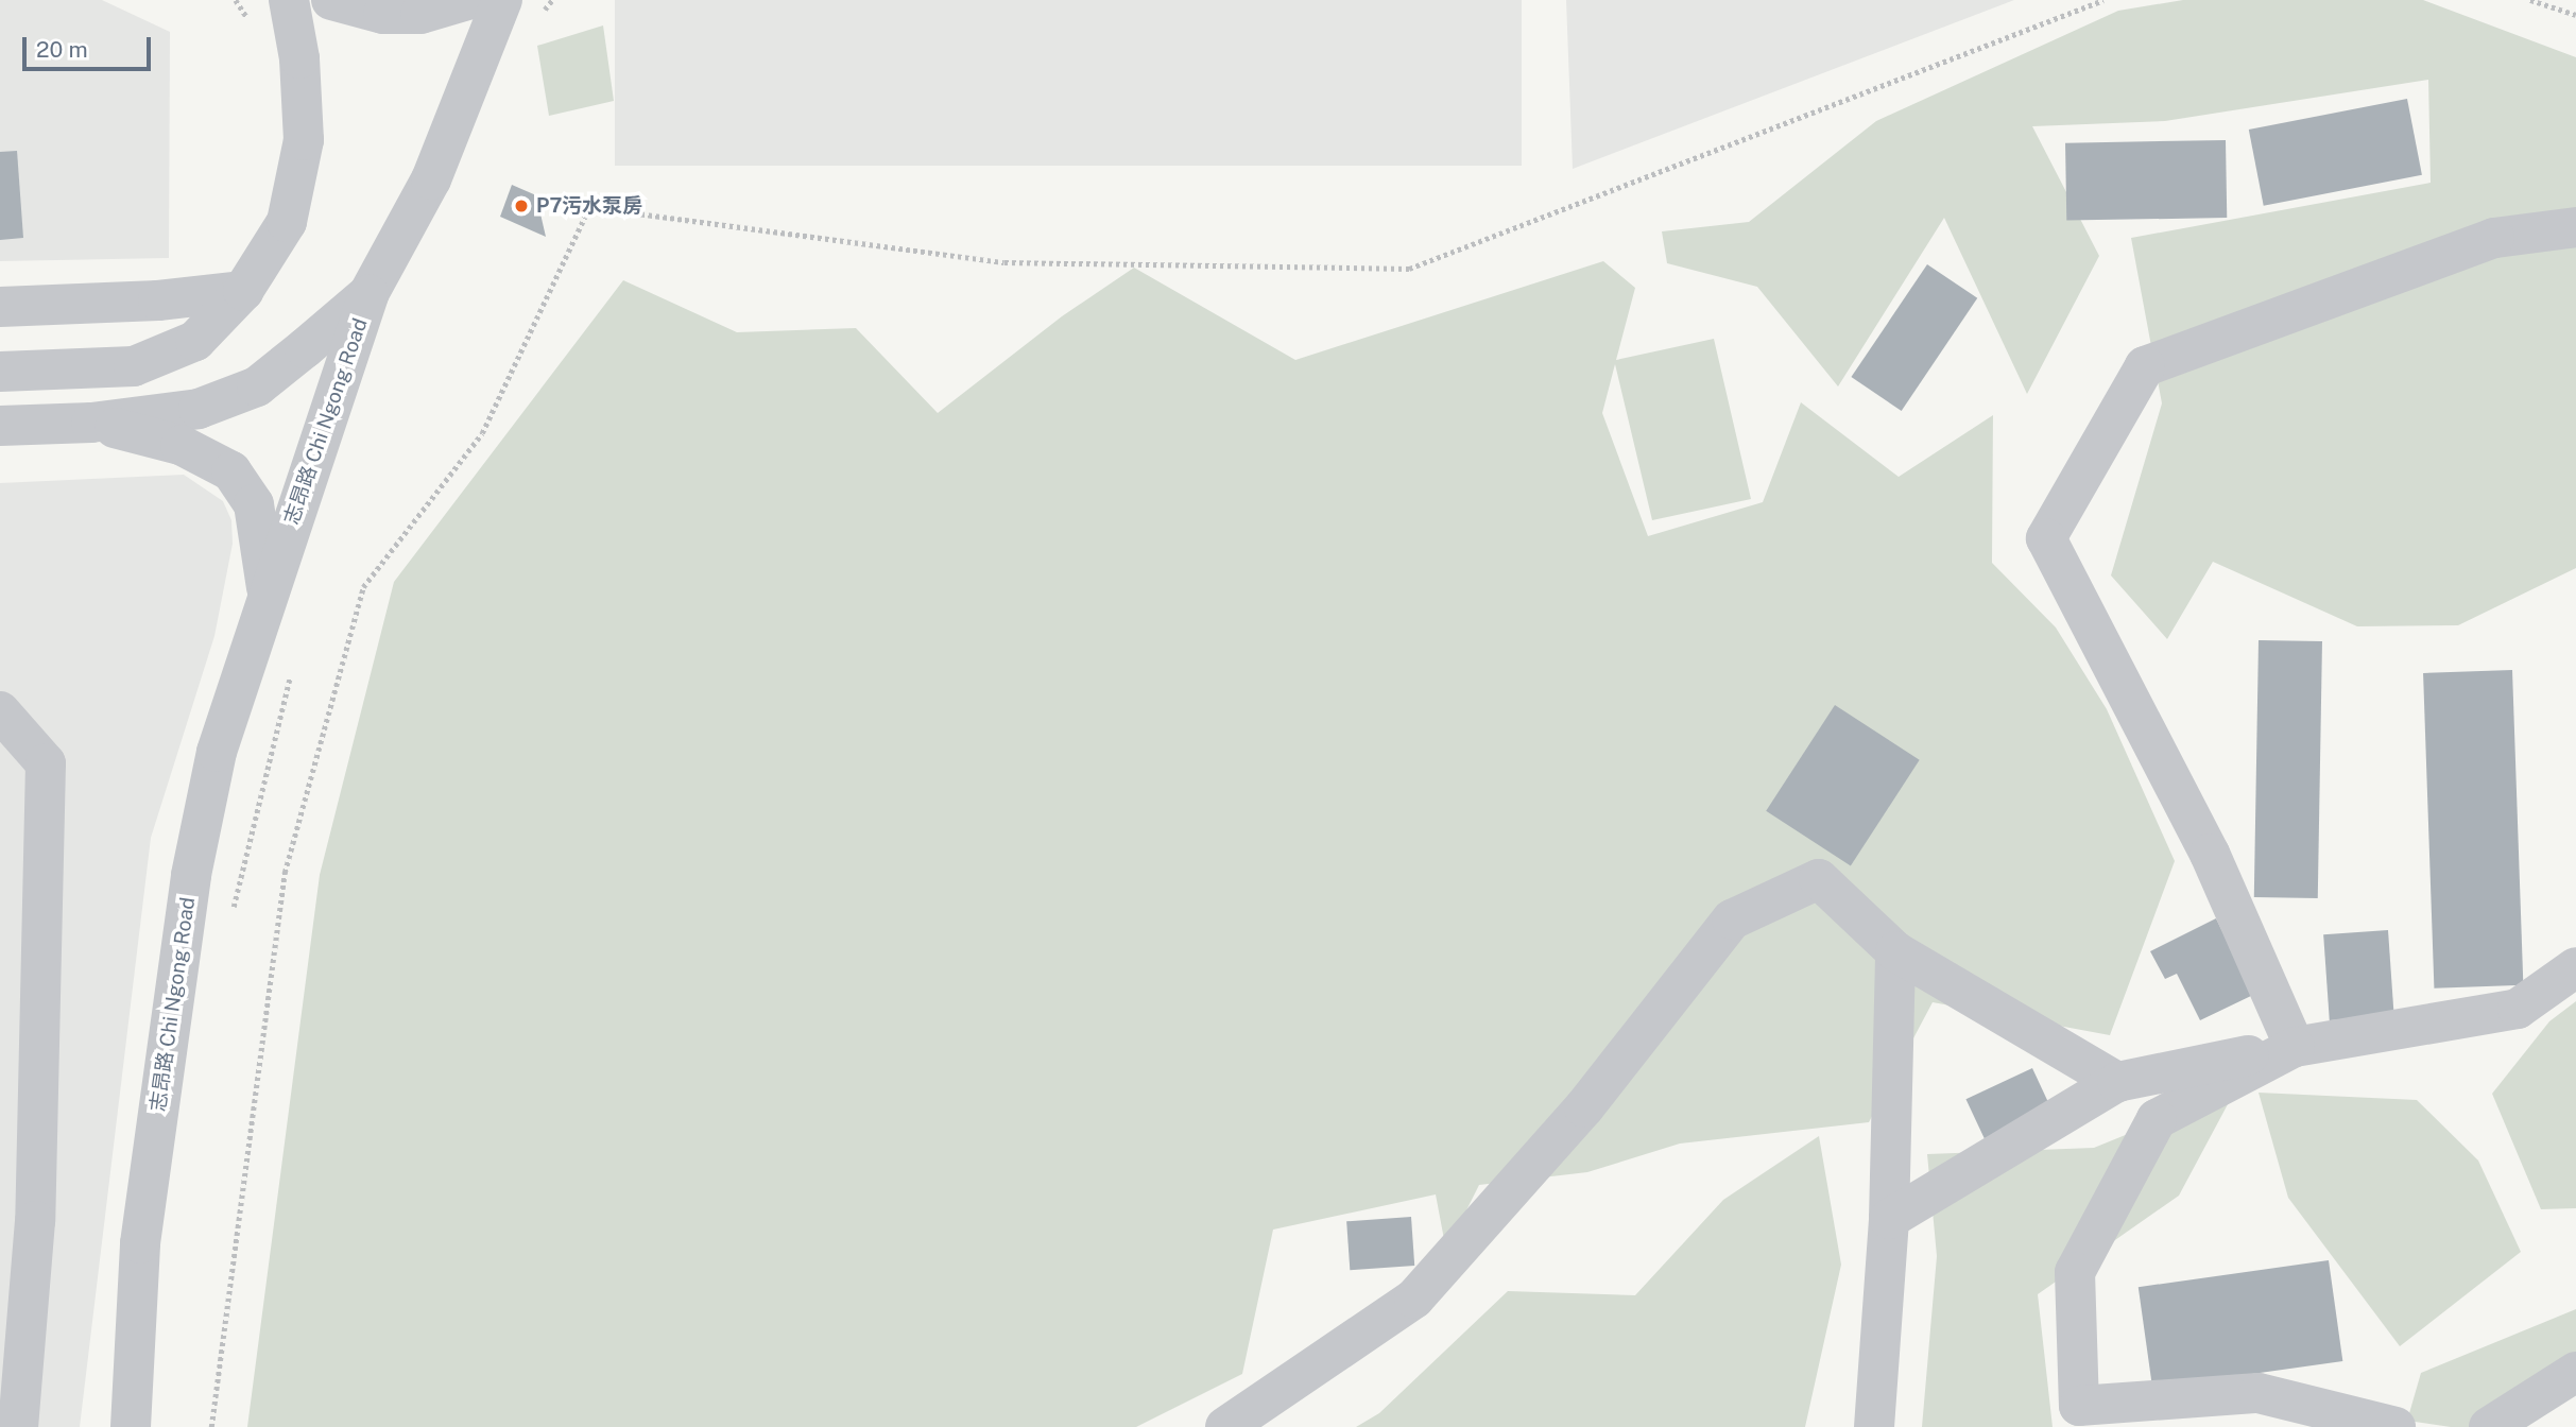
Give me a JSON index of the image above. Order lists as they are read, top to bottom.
{
  "streets": {
    "street": ["志昂路 Chi Ngong Road"]
  },
  "places": ["P7污水泵房"],
  "scale_bar": "20 m"
}
